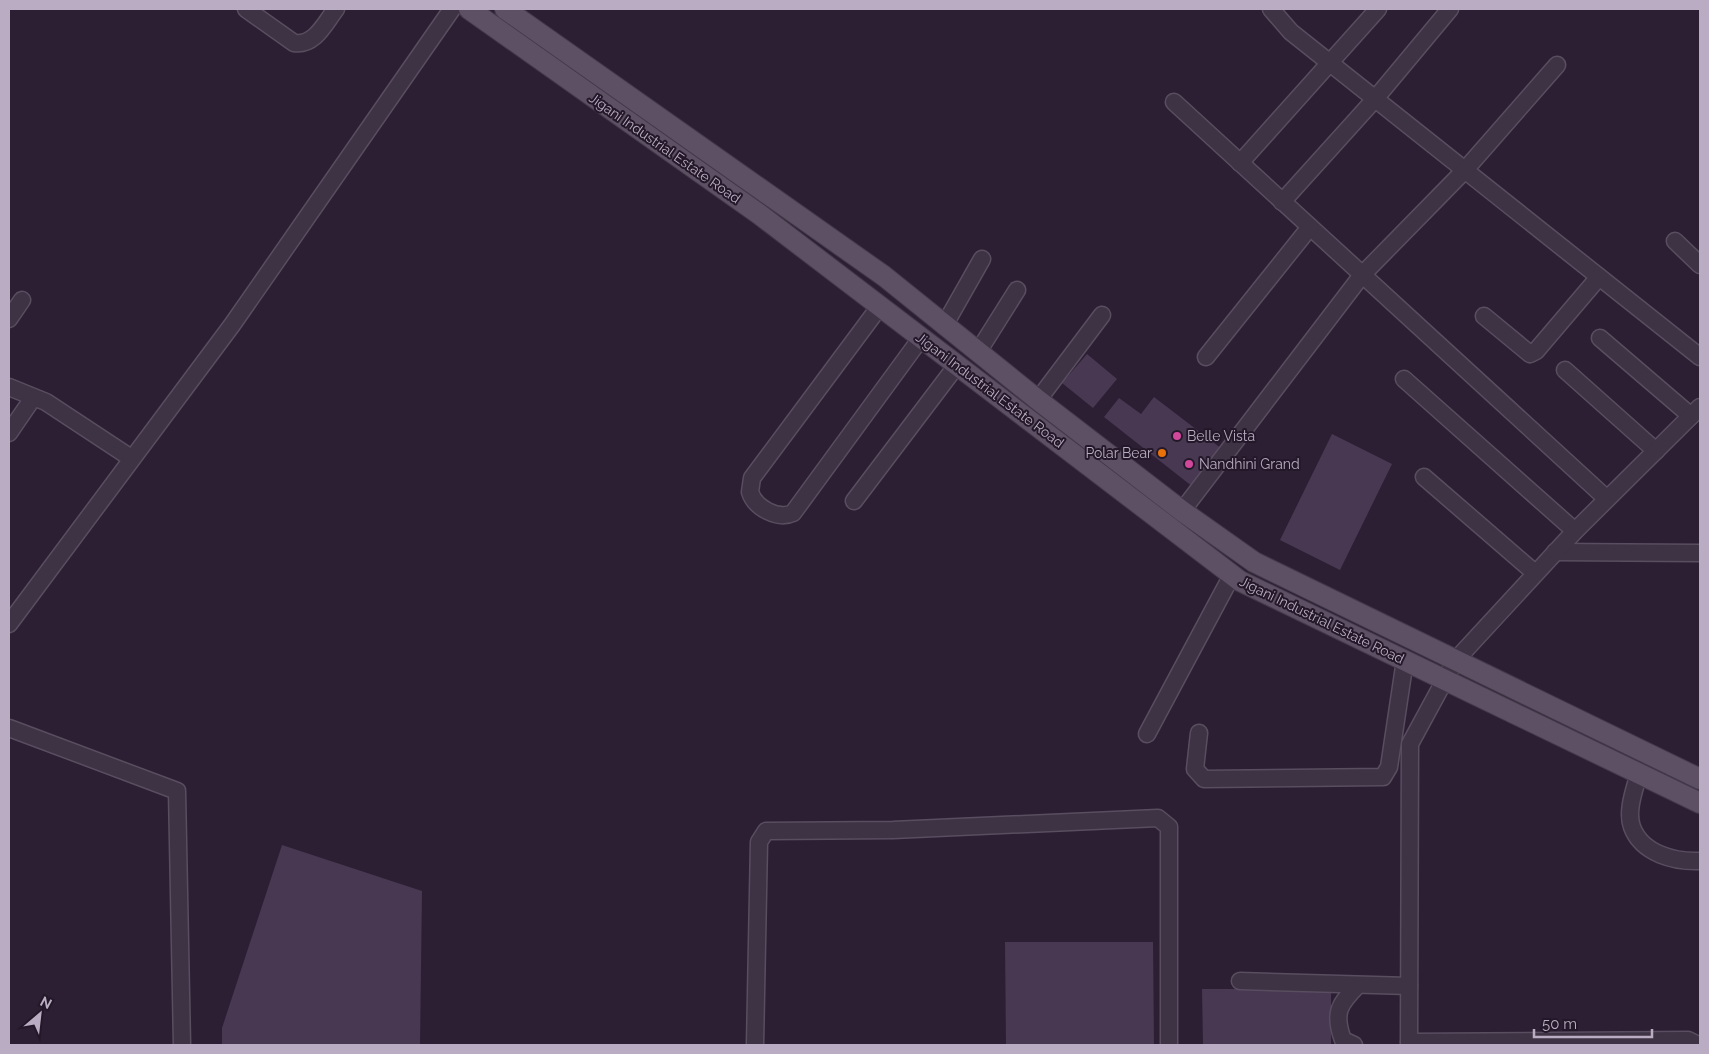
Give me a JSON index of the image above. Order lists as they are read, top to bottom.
{
  "streets": {
    "main road": ["Jigani Industrial Estate Road"]
  },
  "places": ["Belle Vista", "Polar Bear", "Nandhini Grand"],
  "scale_bar": "50 m",
  "north": "top right"
}
